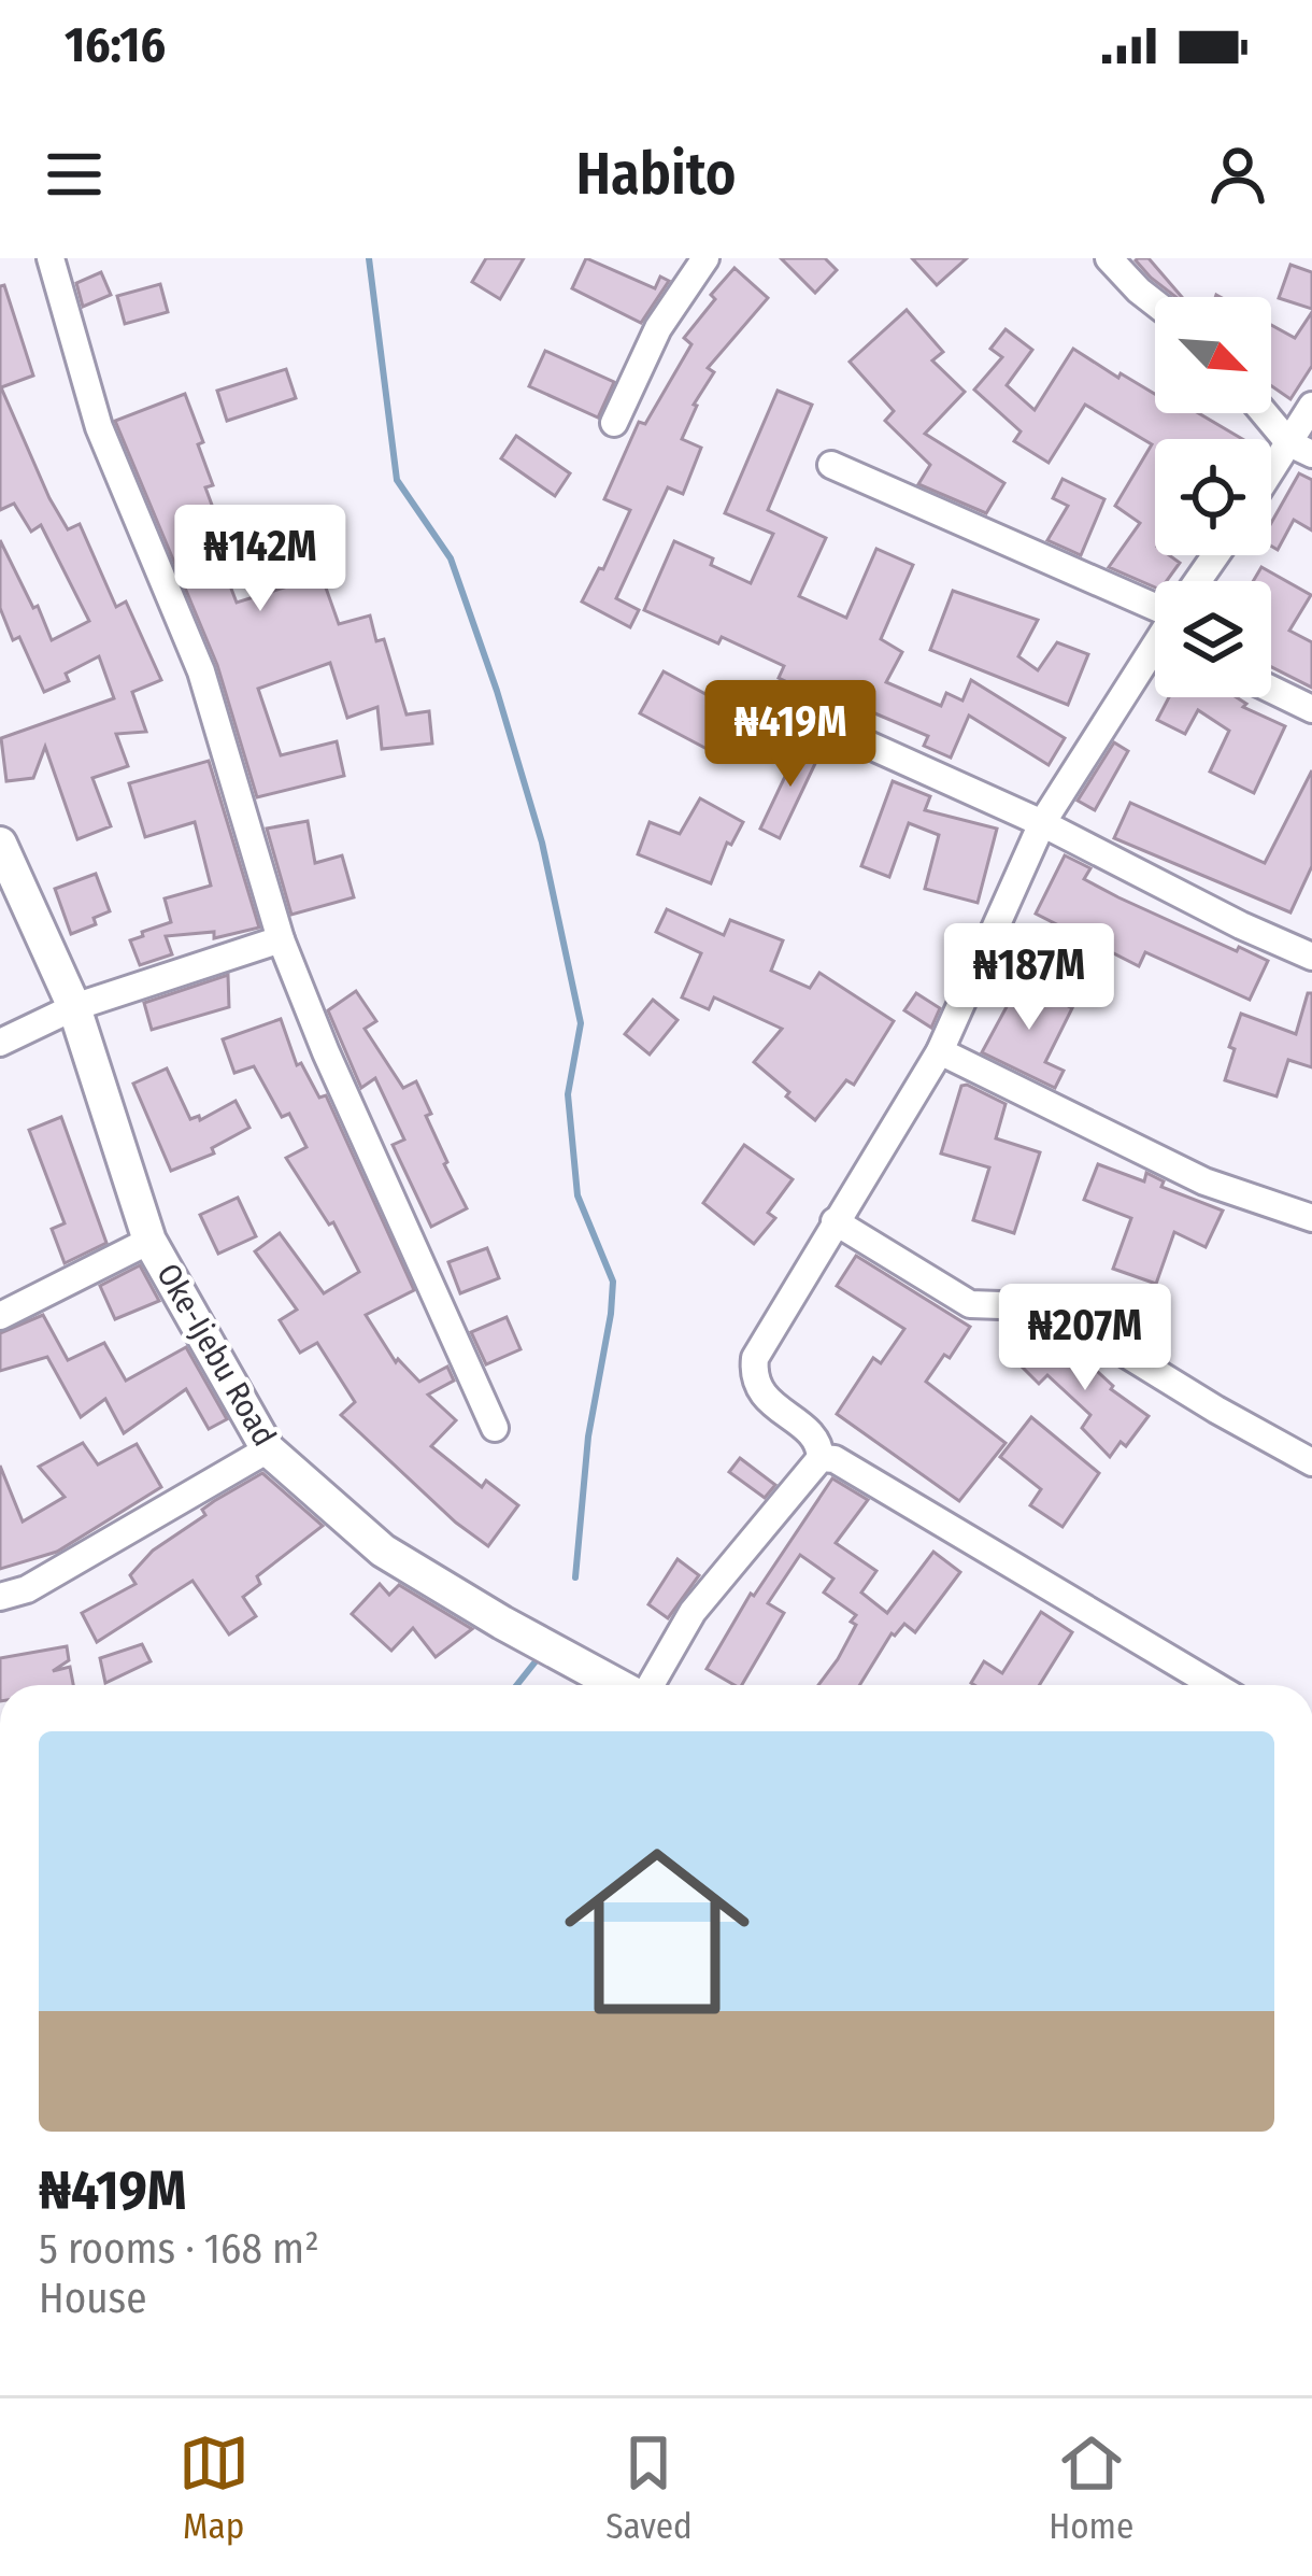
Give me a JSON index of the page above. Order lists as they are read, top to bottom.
{
  "streets": {
    "main road": ["Oke-Ijebu Road"]
  },
  "north": "bottom right",
  "page": {
    "status": "16:16",
    "header": "Habito",
    "price": [
      "₦142M",
      "₦419M",
      "₦187M",
      "₦207M"
    ],
    "list": [
      {
        "name": "₦419M",
        "note": "5 rooms · 168 m² · House"
      }
    ],
    "tabs": ["Map", "Saved", "Home"]
  }
}
